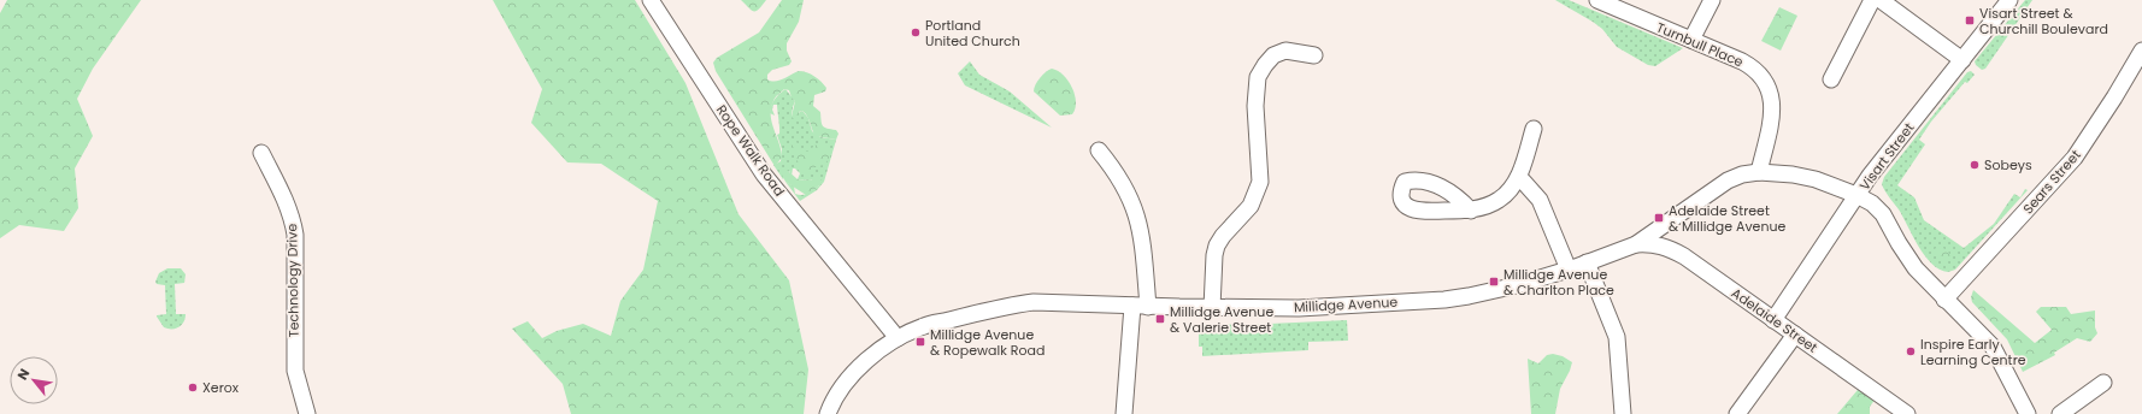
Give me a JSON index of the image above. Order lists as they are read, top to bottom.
{
  "streets": {
    "street": [
      "Turnbull Place",
      "Rope Walk Road",
      "Visart Street",
      "Sears Street",
      "Technology Drive",
      "Millidge Avenue",
      "Adelaide Street"
    ]
  },
  "crossings": [
    ["Rope Walk Road", "Millidge Avenue"],
    ["Visart Street", "Adelaide Street"],
    ["Millidge Avenue", "Adelaide Street"]
  ],
  "places": {
    "transit": [
      "Visart Street & Churchill Boulevard",
      "Adelaide Street & Millidge Avenue",
      "Millidge Avenue & Charlton Place",
      "Millidge Avenue & Valerie Street",
      "Millidge Avenue & Ropewalk Road"
    ],
    "other": [
      "Portland United Church",
      "Sobeys",
      "Inspire Early Learning Centre",
      "Xerox"
    ]
  },
  "north": "top left"
}
